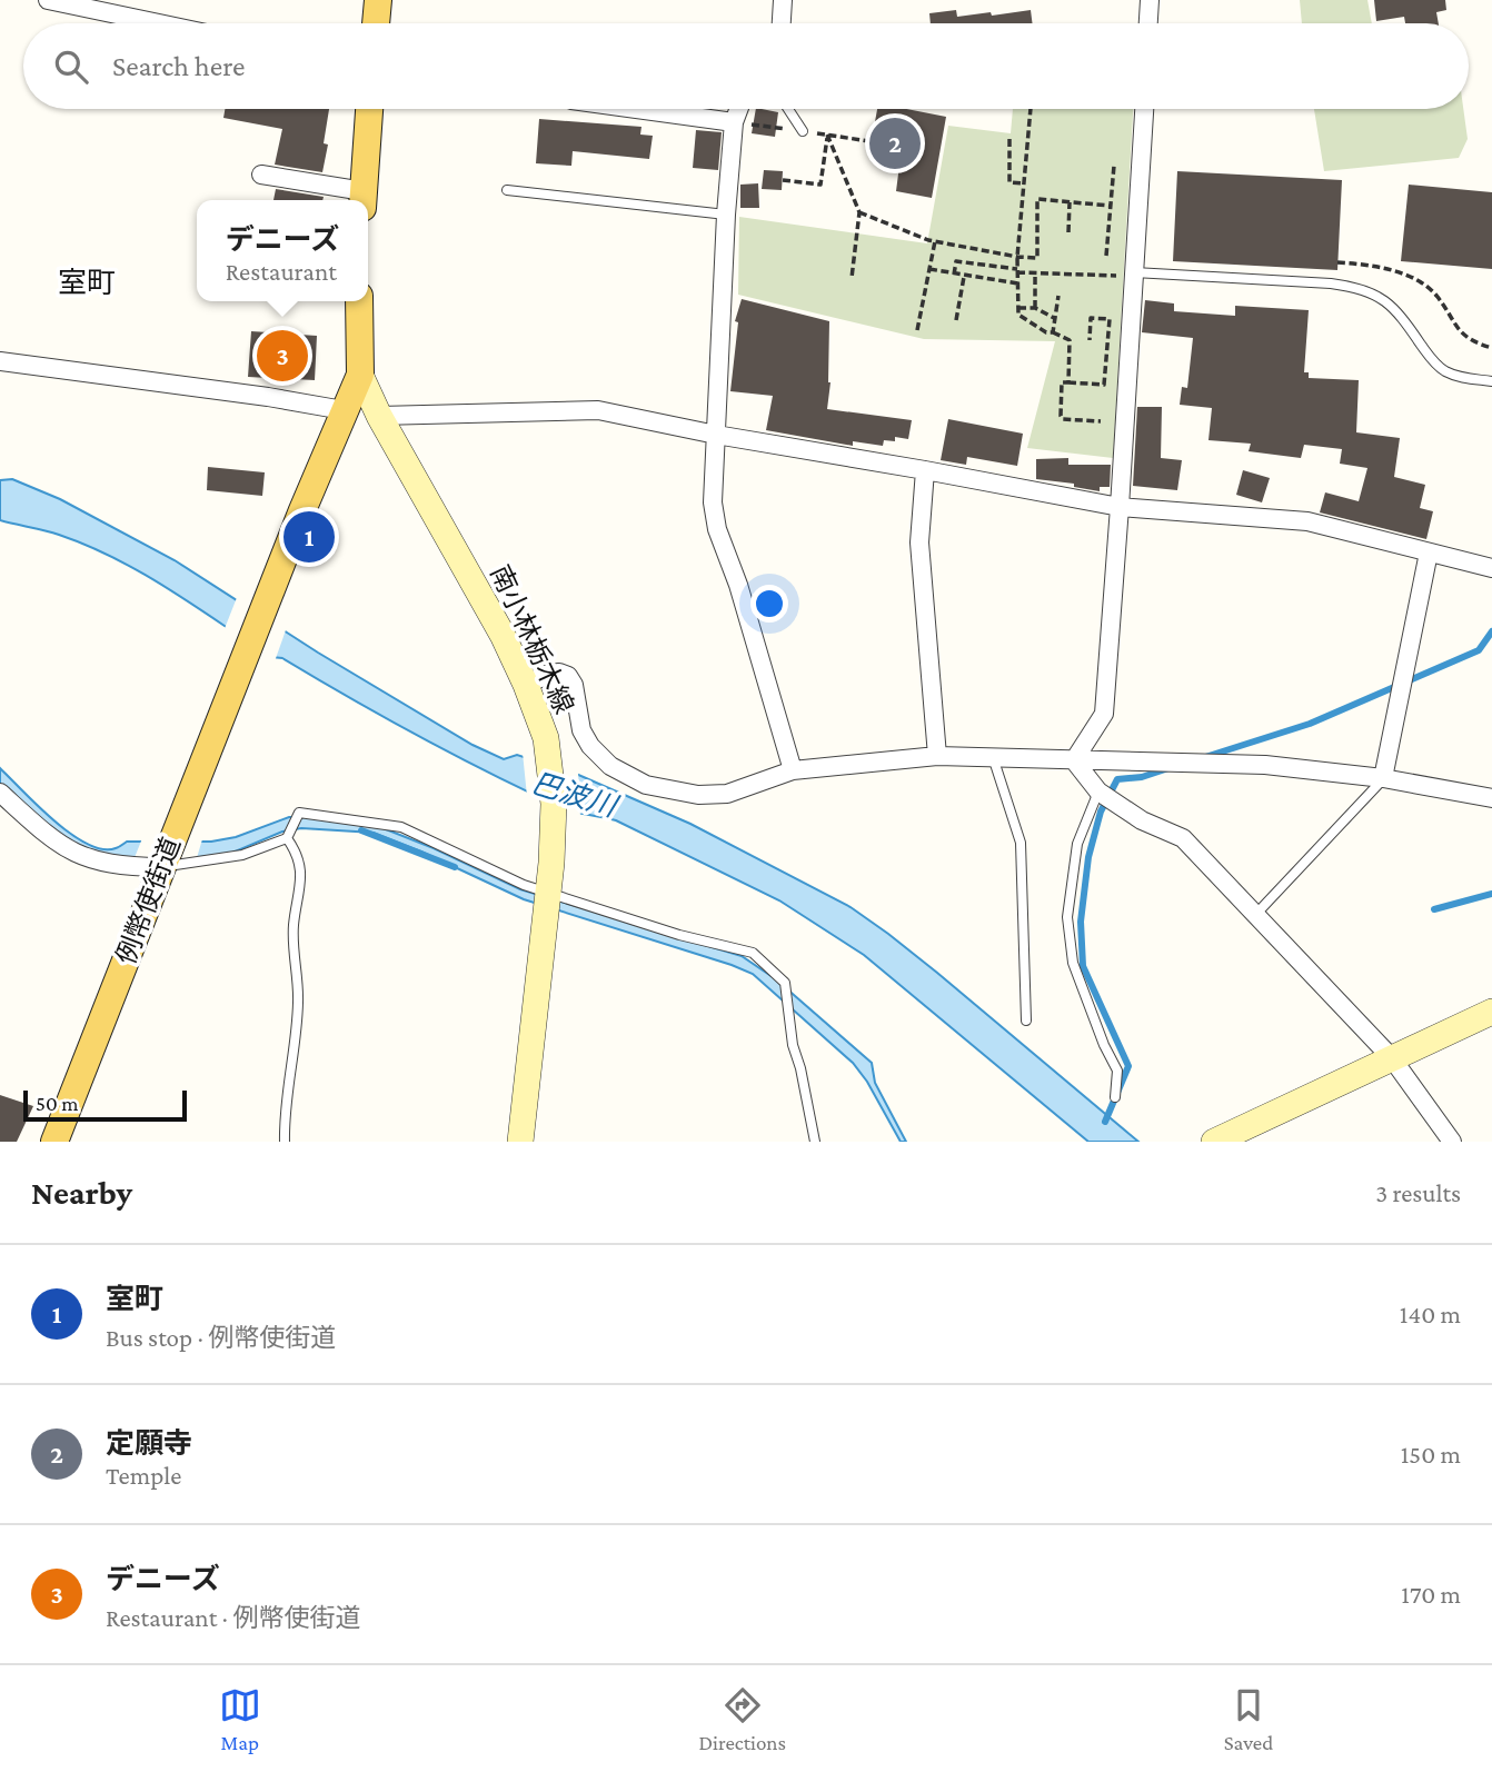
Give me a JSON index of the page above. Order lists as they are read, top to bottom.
{
  "streets": {
    "main road": ["南小林栃木線", "例幣使街道"]
  },
  "districts": ["室町"],
  "water": ["巴波川"],
  "scale_bar": "50 m",
  "page": {
    "search": "Search here",
    "pins": ["2", "3", "1"],
    "popup": ["デニーズ", "Restaurant"],
    "scale": "50 m",
    "heading": ["Nearby", "3 results"],
    "list": [
      {
        "mark": "1",
        "name": "室町",
        "note": "Bus stop · 例幣使街道",
        "value": "140 m"
      },
      {
        "mark": "2",
        "name": "定願寺",
        "note": "Temple",
        "value": "150 m"
      },
      {
        "mark": "3",
        "name": "デニーズ",
        "note": "Restaurant · 例幣使街道",
        "value": "170 m"
      }
    ],
    "nav": ["Map", "Directions", "Saved"]
  }
}
